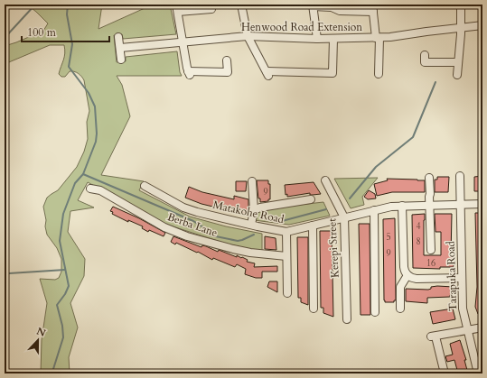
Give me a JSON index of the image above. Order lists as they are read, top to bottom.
{
  "streets": {
    "street": [
      "Henwood Road Extension",
      "Matakohe Road",
      "Berba Lane",
      "Kerepi Street",
      "Tarapuka Road"
    ]
  },
  "crossings": [
    ["Matakohe Road", "Kerepi Street"],
    ["Matakohe Road", "Tarapuka Road"]
  ],
  "house_numbers": [
    "9",
    "4",
    "5",
    "8",
    "9",
    "16"
  ],
  "scale_bar": "100 m",
  "north": "top"
}
